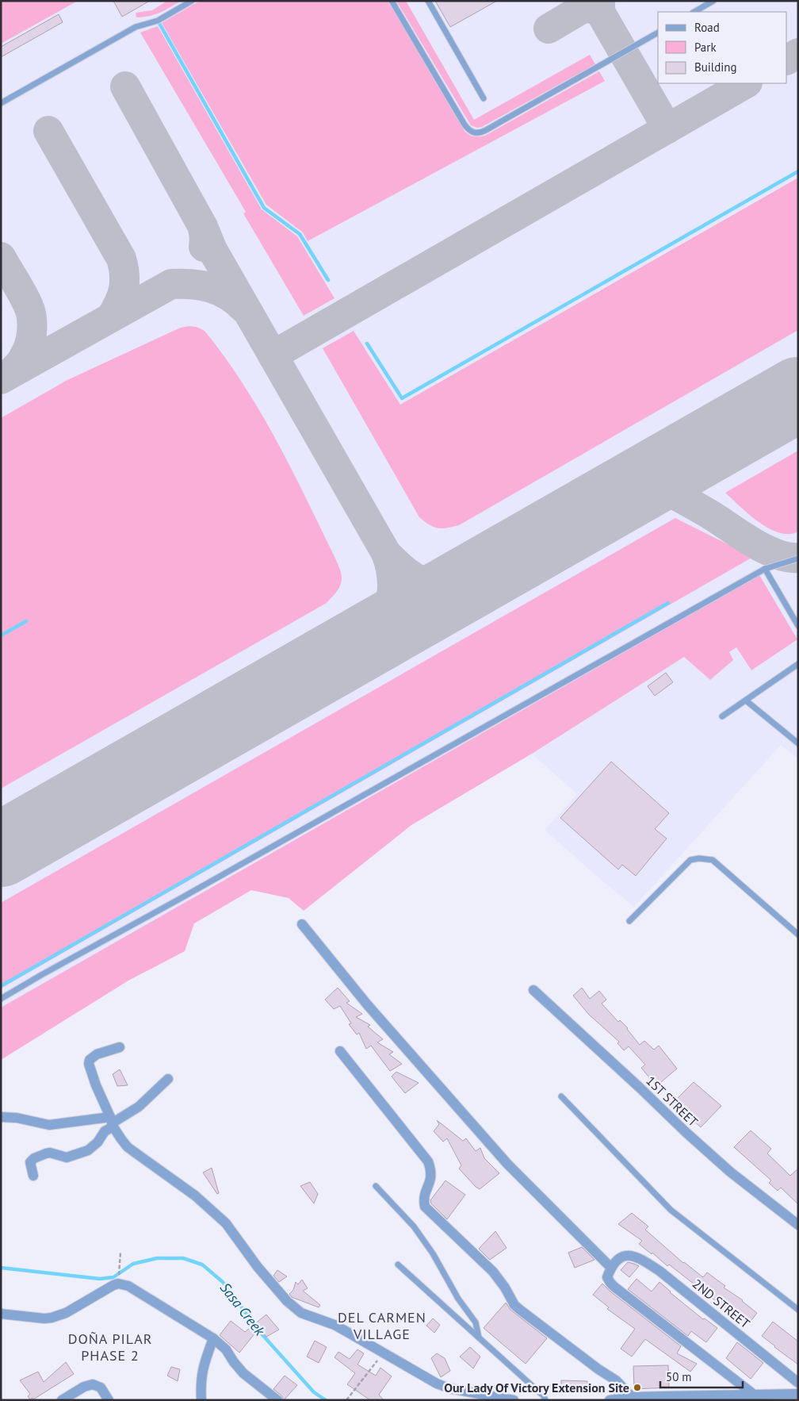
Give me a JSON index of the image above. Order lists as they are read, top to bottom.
{
  "streets": {
    "street": ["1ST STREET", "2ND STREET"]
  },
  "districts": ["DEL CARMEN VILLAGE", "DOÑA PILAR PHASE 2"],
  "water": ["Sasa Creek"],
  "places": ["Our Lady Of Victory Extension Site"],
  "legend": ["Road", "Park", "Building"],
  "scale_bar": "50 m"
}
